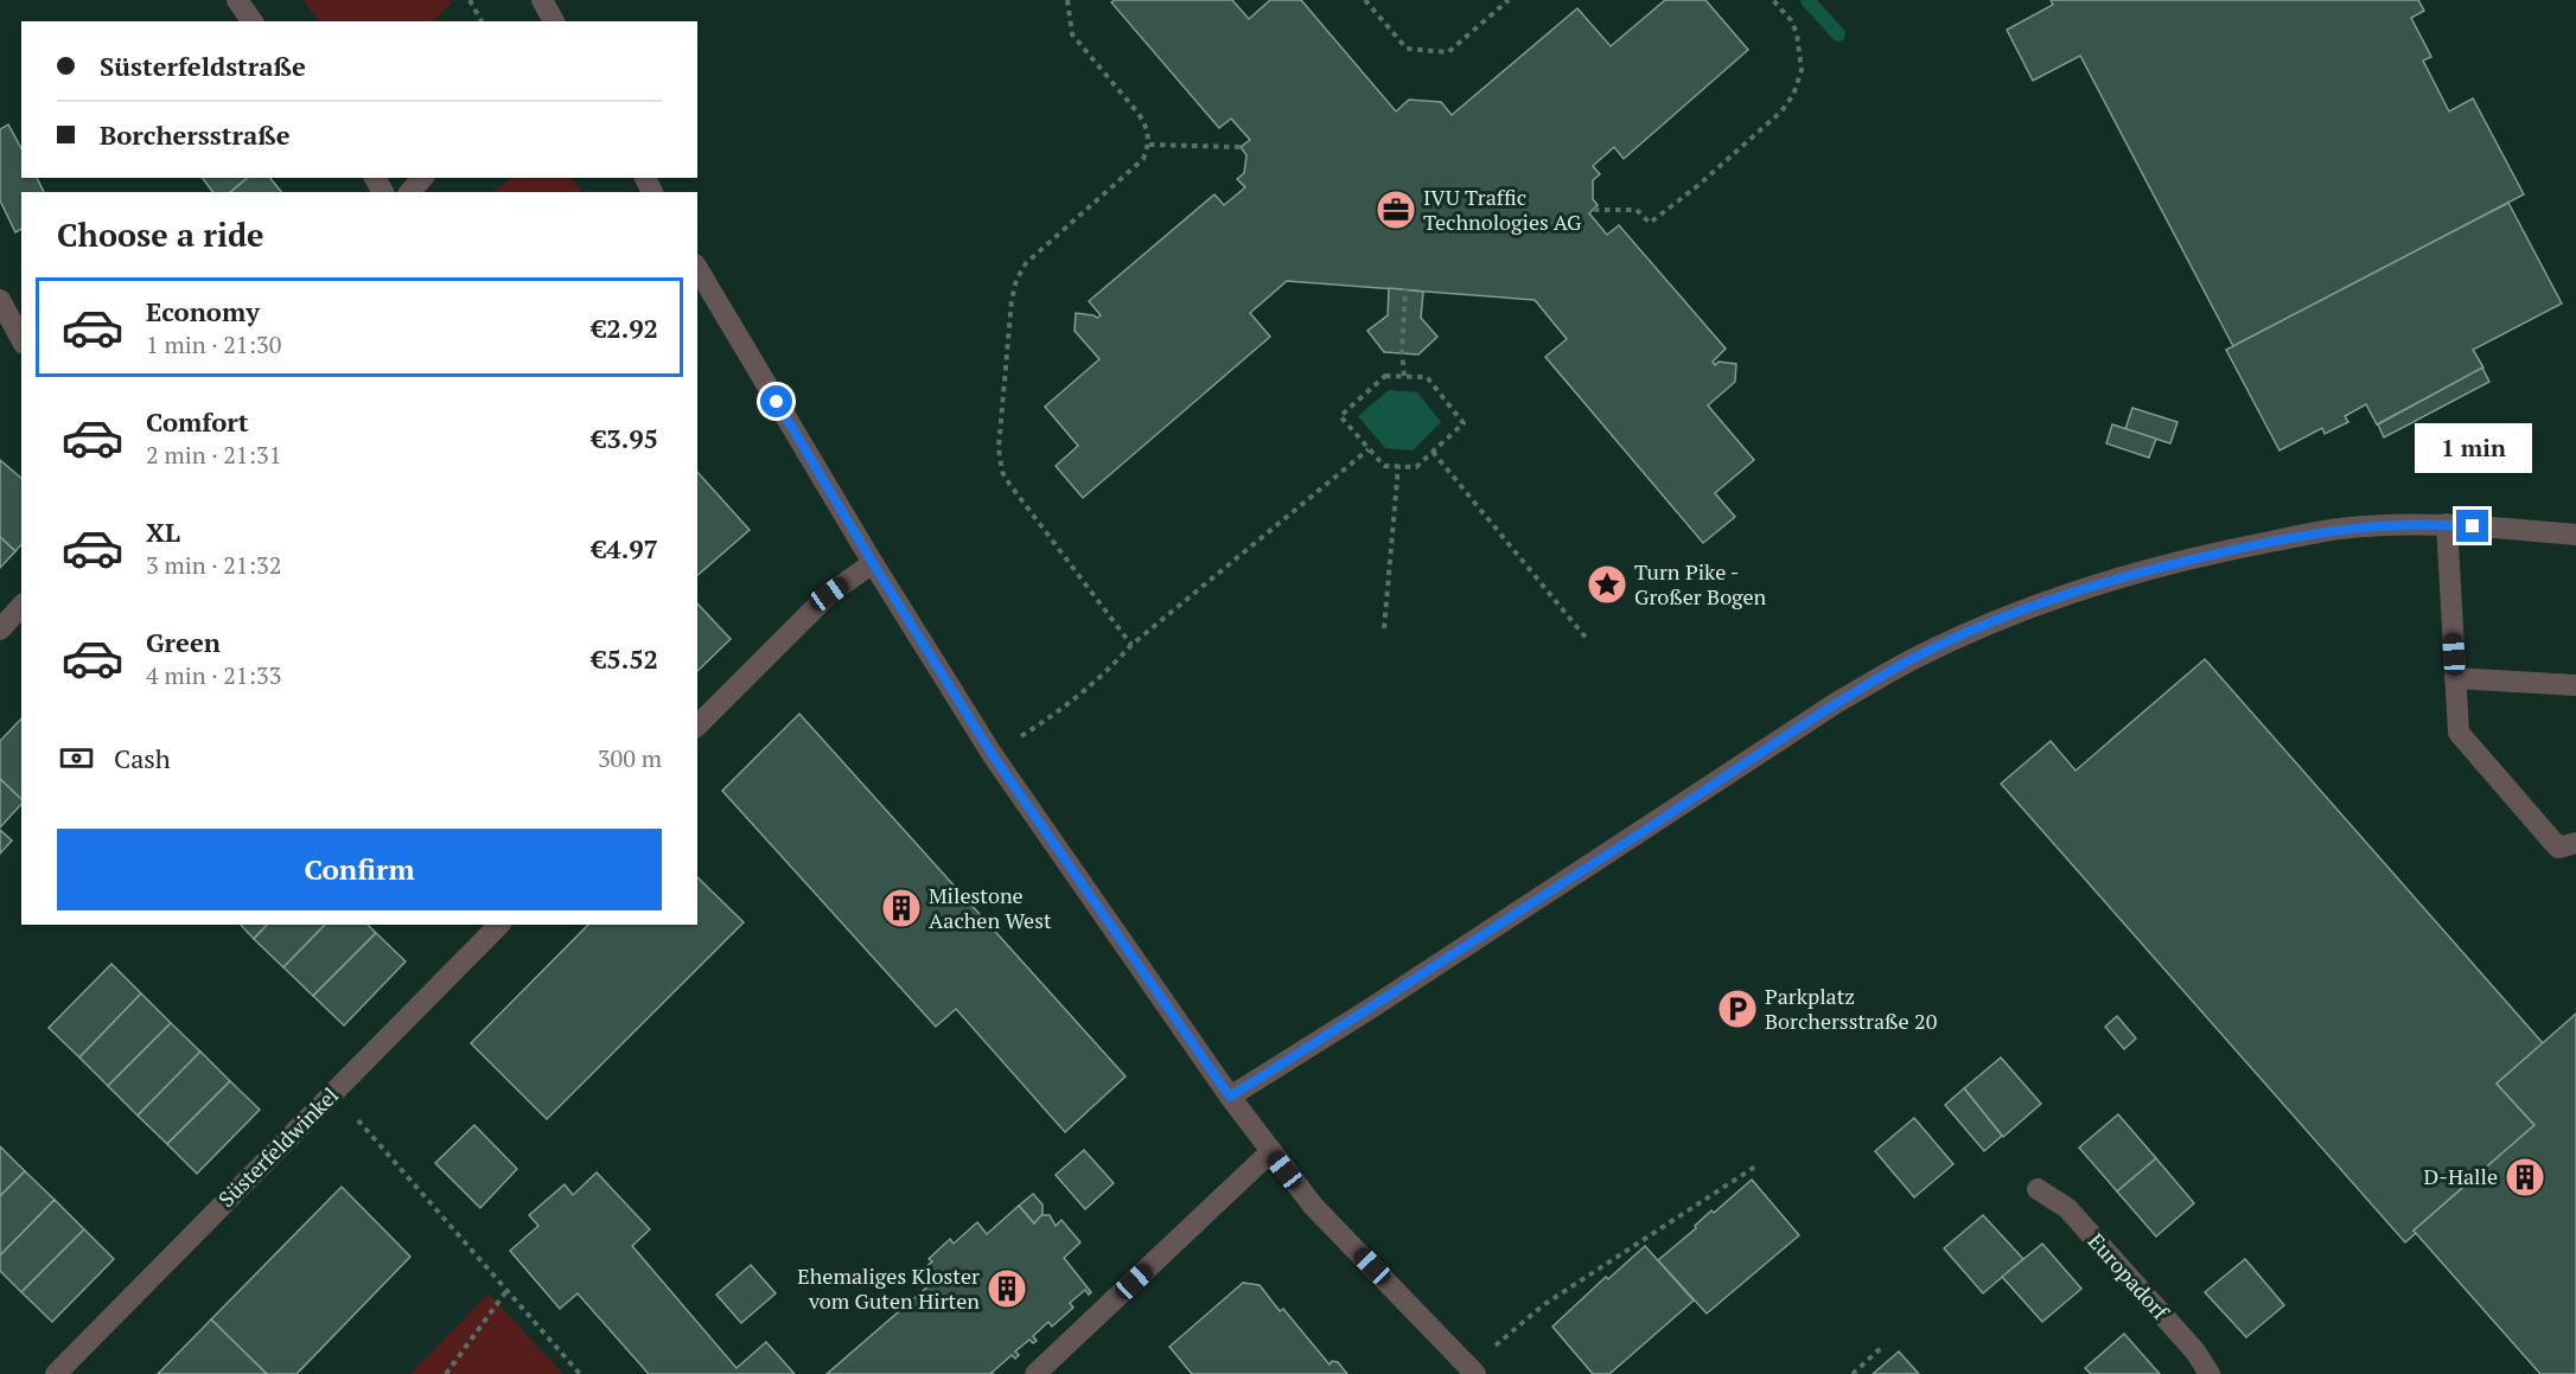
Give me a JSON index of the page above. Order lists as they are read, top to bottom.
{
  "streets": {
    "street": ["Süsterfeldwinkel", "Europadorf"]
  },
  "places": {
    "office": ["IVU Traffic Technologies AG"],
    "place": ["Turn Pike - Großer Bogen"],
    "building": ["Milestone Aachen West", "D-Halle", "Ehemaliges Kloster vom Guten Hirten"],
    "parking": ["Parkplatz Borchersstraße 20"]
  },
  "page": {
    "banner": ["Süsterfeldstraße", "Borchersstraße"],
    "heading": "Choose a ride",
    "list": [
      {
        "name": "Economy",
        "note": "1 min · 21:30",
        "value": "€2.92"
      },
      {
        "name": "Comfort",
        "note": "2 min · 21:31",
        "value": "€3.95"
      },
      {
        "name": "XL",
        "note": "3 min · 21:32",
        "value": "€4.97"
      },
      {
        "name": "Green",
        "note": "4 min · 21:33",
        "value": "€5.52"
      }
    ],
    "bubble": "1 min",
    "pay": ["Cash", "300 m"],
    "buttons": "Confirm"
  }
}
